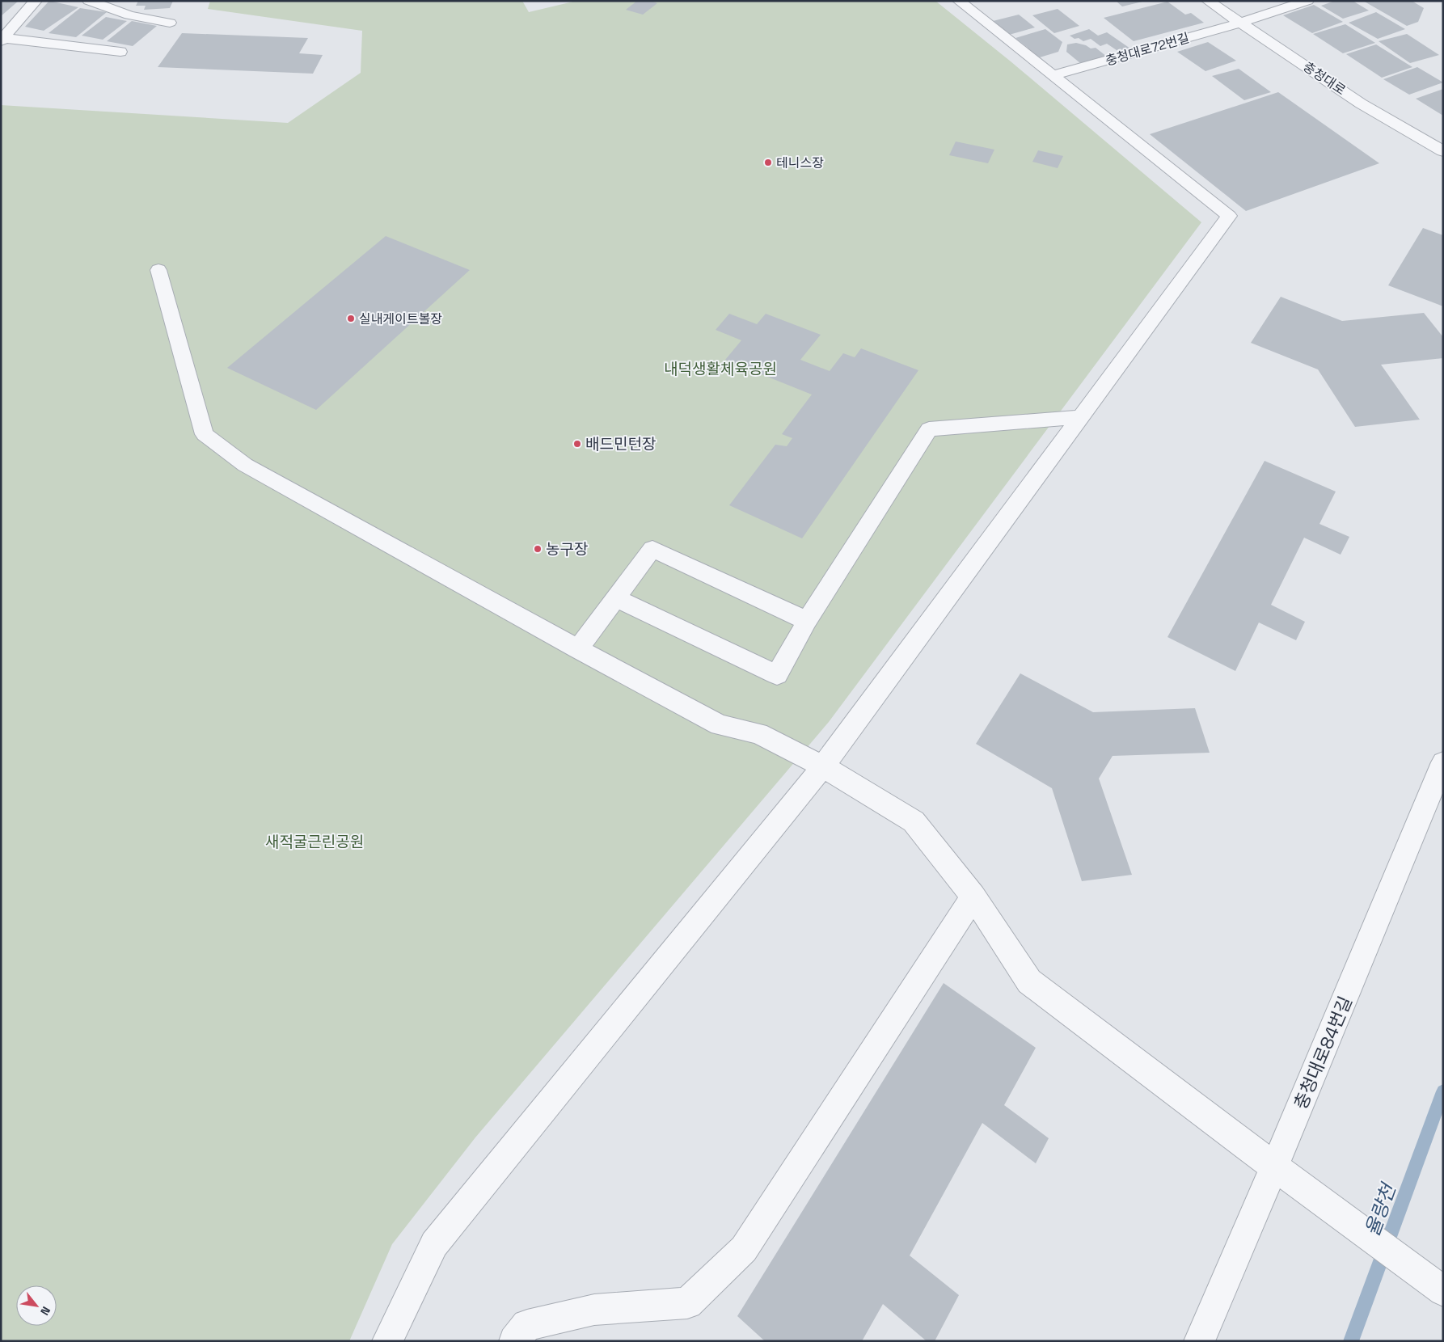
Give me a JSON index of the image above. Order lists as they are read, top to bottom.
{
  "streets": {
    "street": ["충청대로72번길", "충청대로", "충청대로84번길"]
  },
  "crossings": [
    ["충청대로72번길", "충청대로"]
  ],
  "water": ["율량천"],
  "parks": ["내덕생활체육공원", "새적굴근린공원"],
  "places": [
    "테니스장",
    "실내게이트볼장",
    "배드민턴장",
    "농구장"
  ],
  "north": "bottom right"
}
